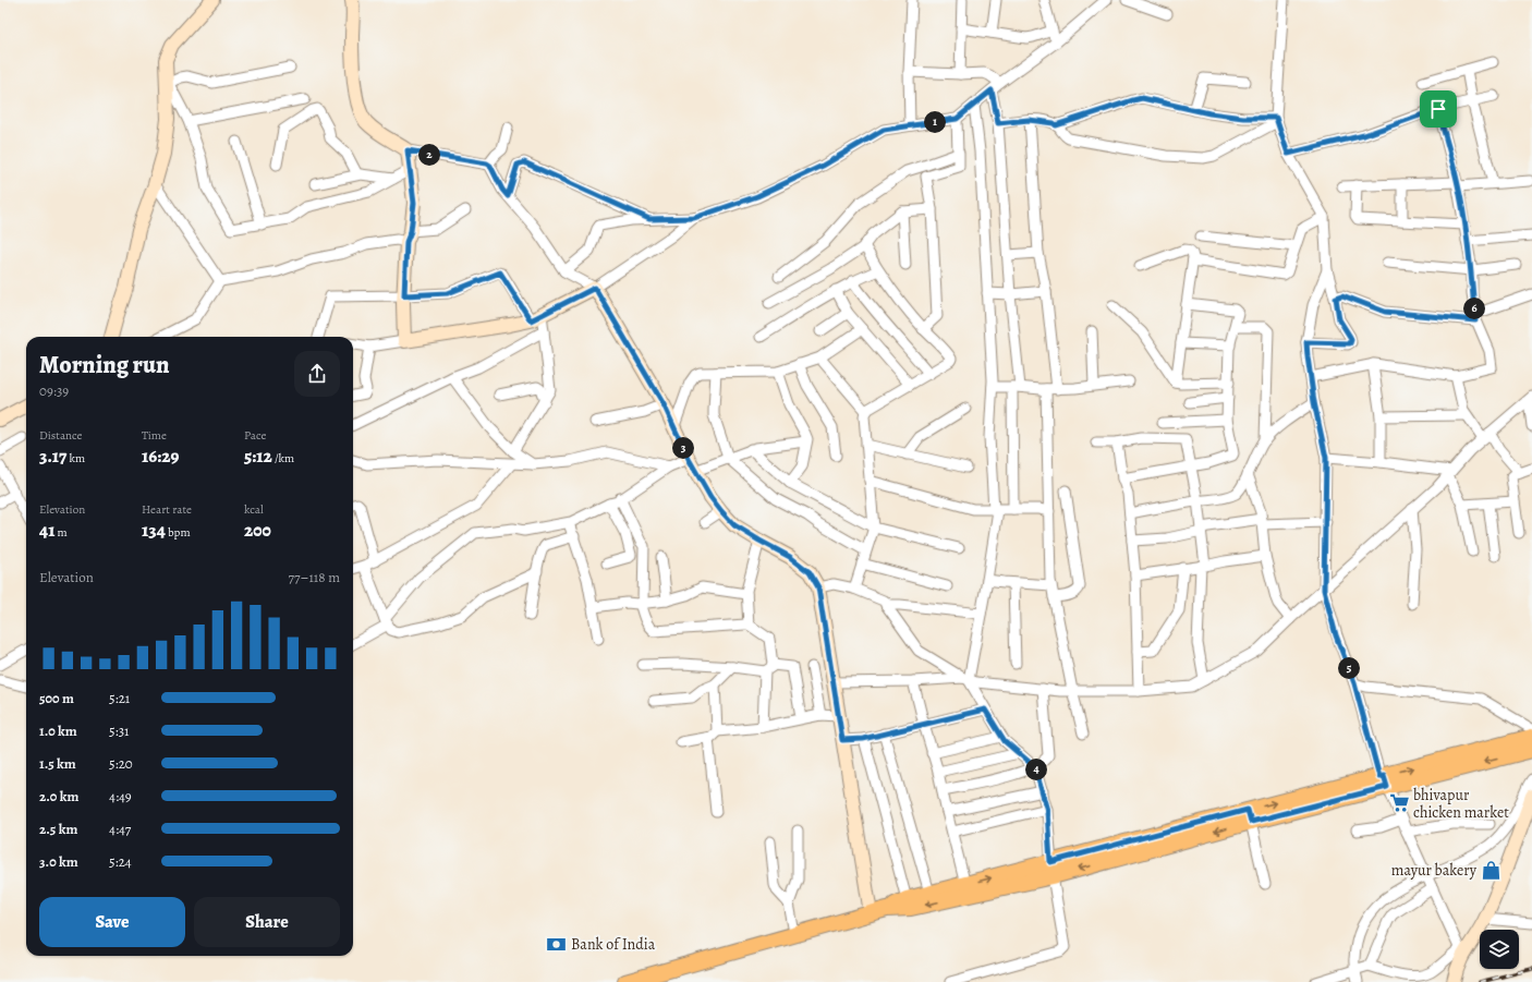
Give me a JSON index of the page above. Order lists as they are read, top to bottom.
{
  "places": {
    "supermarket": ["bhivapur chicken market"],
    "shop": ["mayur bakery"],
    "bank": ["Bank of India"]
  },
  "page": {
    "pins": [
      "1",
      "2",
      "6",
      "3",
      "5",
      "4"
    ],
    "heading": ["Morning run", "09:39"],
    "stats": [
      ["Distance", "3.17 km"],
      ["Time", "16:29"],
      ["Pace", "5:12 /km"],
      ["Elevation", "41 m"],
      ["Heart rate", "134 bpm"],
      ["kcal", "200"]
    ],
    "chart": ["Elevation", "77–118 m"],
    "list": [
      {
        "name": "500 m",
        "note": "5:21"
      },
      {
        "name": "1.0 km",
        "note": "5:31"
      },
      {
        "name": "1.5 km",
        "note": "5:20"
      },
      {
        "name": "2.0 km",
        "note": "4:49"
      },
      {
        "name": "2.5 km",
        "note": "4:47"
      },
      {
        "name": "3.0 km",
        "note": "5:24"
      }
    ],
    "buttons": ["Save", "Share"]
  }
}
